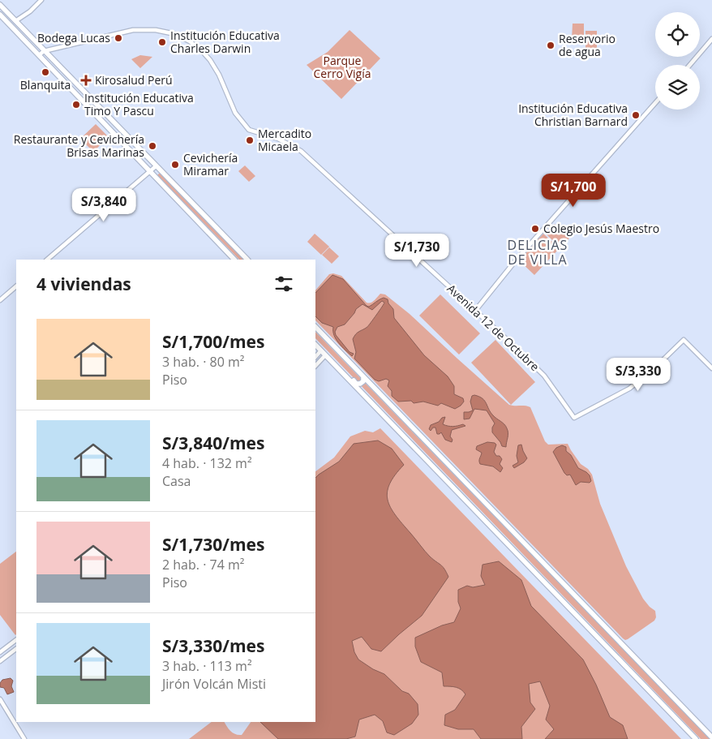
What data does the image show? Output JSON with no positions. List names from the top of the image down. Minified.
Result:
{"streets":{"street":["Avenida 12 de Octubre"]},"districts":["DELICIAS DE VILLA"],"parks":["Parque Cerro Vigía"],"places":{"other":["Bodega Lucas","Institución Educativa Charles Darwin","Reservorio de agua","Blanquita","Institución Educativa Timo Y Pascu","Institución Educativa Christian Barnard","Mercadito Micaela","Restaurante y Cevichería Brisas Marinas","Cevichería Miramar","Colegio Jesús Maestro"],"health":["Kirosalud Perú"]},"page":{"price":["S/1,700","S/3,840","S/1,730","S/3,330"],"heading":"4 viviendas","list":[{"name":"S/1,700/mes","note":"3 hab. · 80 m² · Piso"},{"name":"S/3,840/mes","note":"4 hab. · 132 m² · Casa"},{"name":"S/1,730/mes","note":"2 hab. · 74 m² · Piso"},{"name":"S/3,330/mes","note":"3 hab. · 113 m² · Jirón Volcán Misti"}]}}
